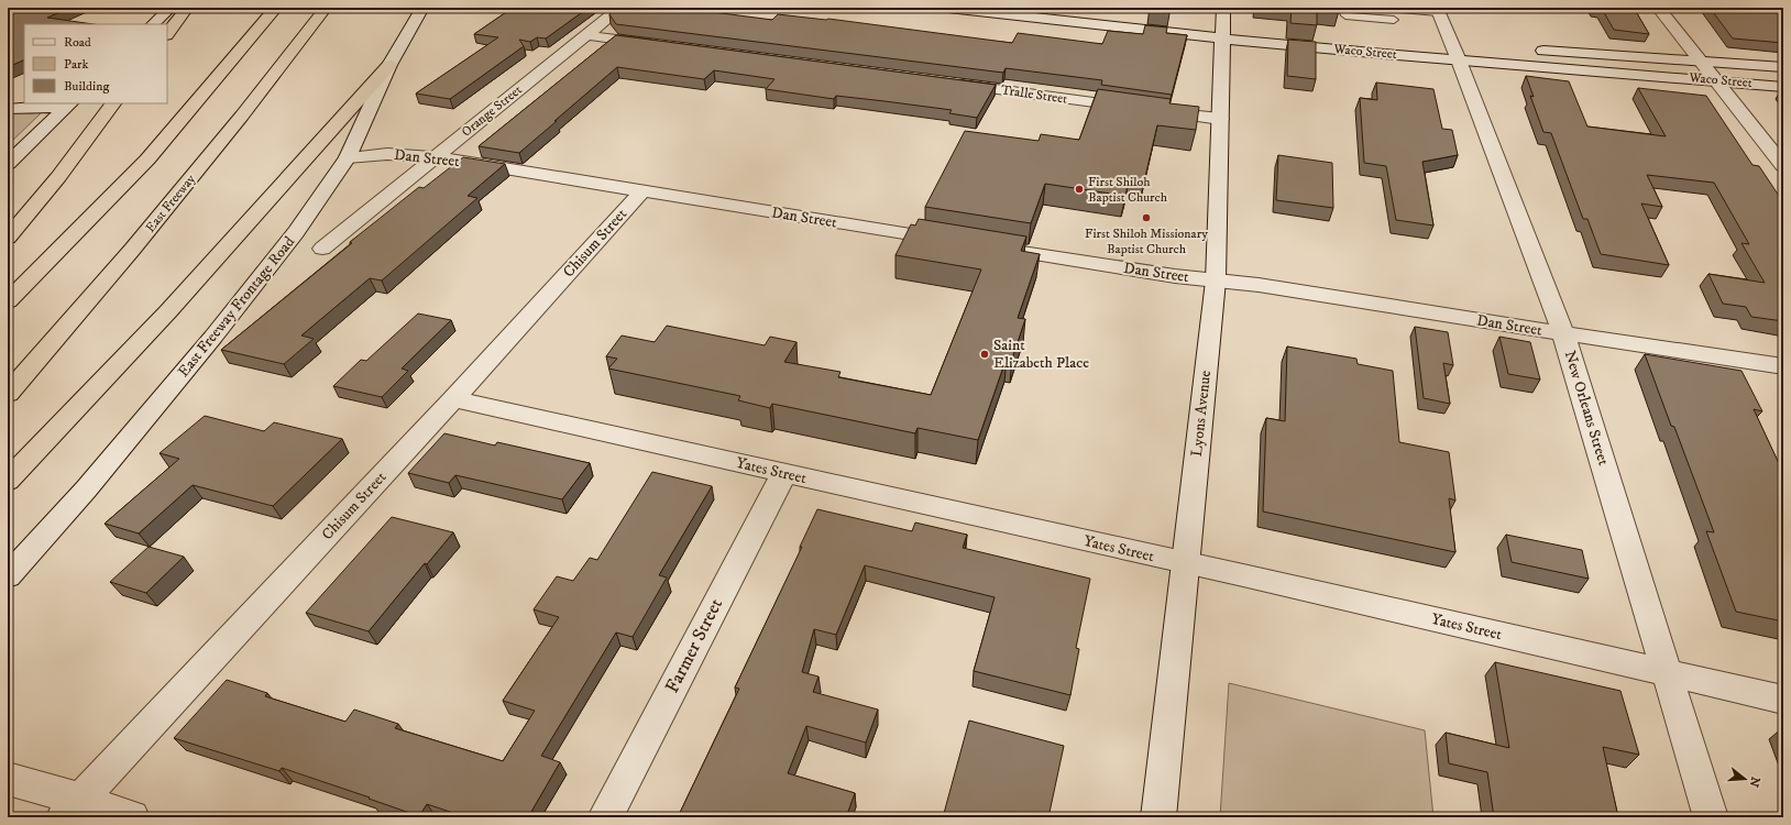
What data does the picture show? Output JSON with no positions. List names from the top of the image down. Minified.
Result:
{"streets":{"highway":["East Freeway"],"street":["Waco Street","Tralle Street","Orange Street","Dan Street","Chisum Street","East Freeway Frontage Road","New Orleans Street","Lyons Avenue","Yates Street","Farmer Street"]},"crossings":[["Waco Street","New Orleans Street"],["Waco Street","Lyons Avenue"],["Tralle Street","Lyons Avenue"],["Orange Street","Dan Street"],["Dan Street","Chisum Street"],["Dan Street","East Freeway Frontage Road"],["Dan Street","New Orleans Street"],["Dan Street","Lyons Avenue"],["Chisum Street","Yates Street"],["New Orleans Street","Yates Street"],["Lyons Avenue","Yates Street"],["Yates Street","Farmer Street"]],"places":["First Shiloh Baptist Church","First Shiloh Missionary Baptist Church","Saint Elizabeth Place"],"legend":["Road","Park","Building"],"north":"right"}
